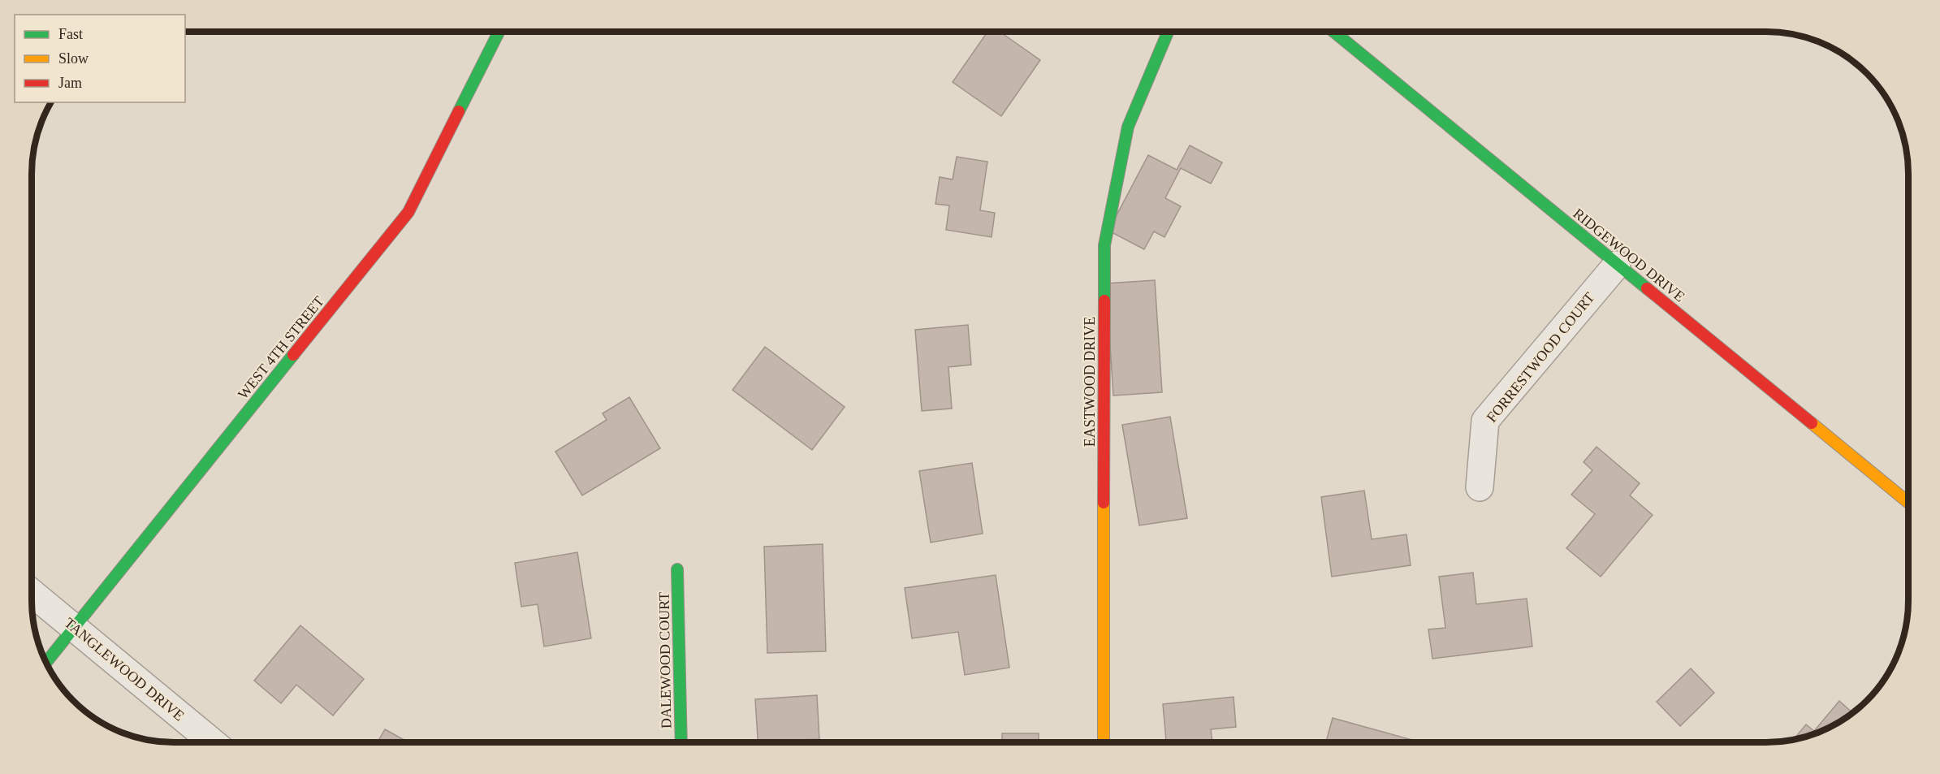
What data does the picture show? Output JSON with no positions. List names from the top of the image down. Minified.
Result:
{"streets":{"street":["RIDGEWOOD DRIVE","WEST 4TH STREET","FORRESTWOOD COURT","EASTWOOD DRIVE","DALEWOOD COURT","TANGLEWOOD DRIVE"]},"crossings":[["RIDGEWOOD DRIVE","FORRESTWOOD COURT"],["WEST 4TH STREET","TANGLEWOOD DRIVE"]],"legend":["Fast","Slow","Jam"]}
